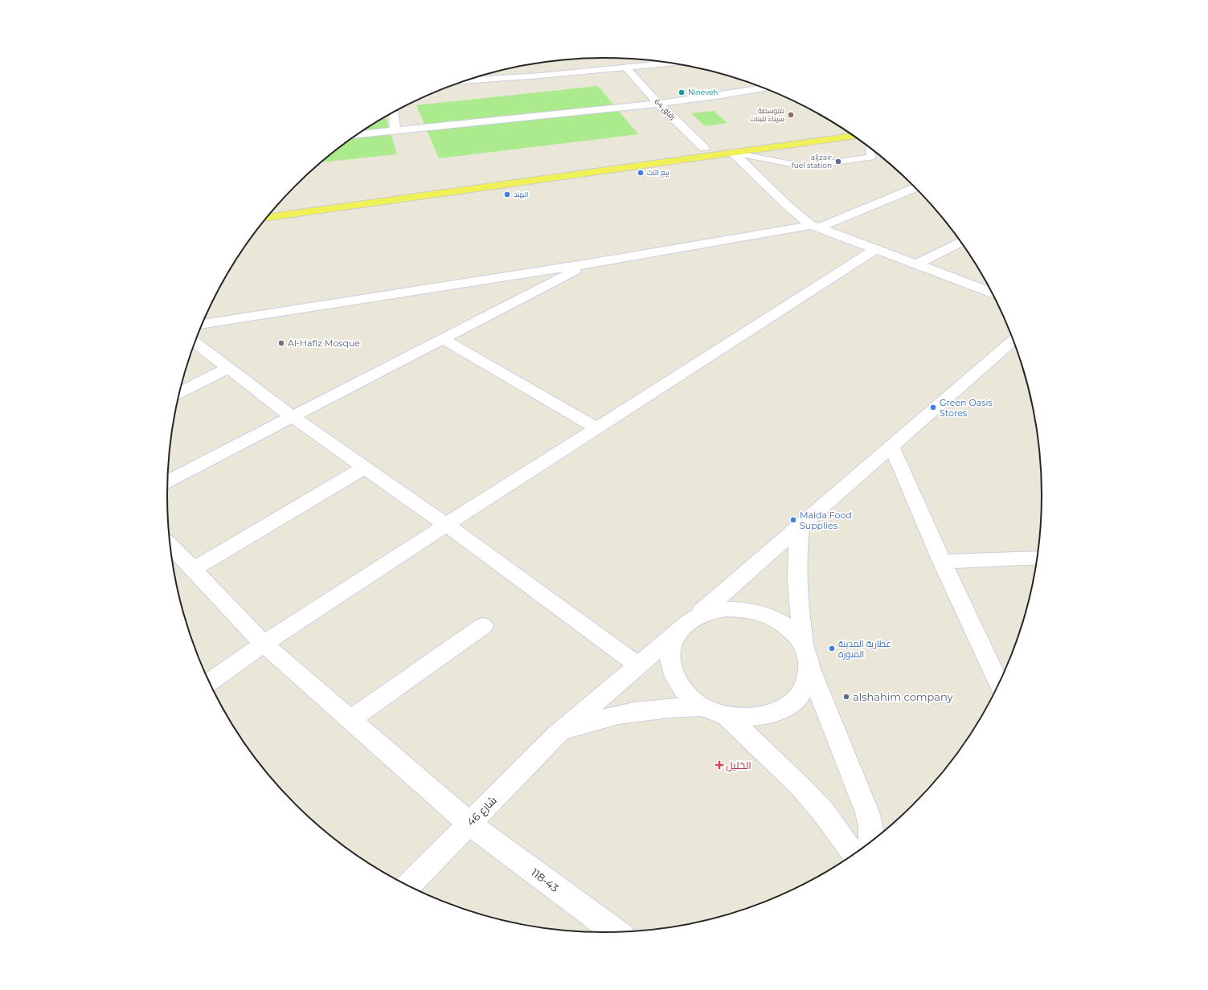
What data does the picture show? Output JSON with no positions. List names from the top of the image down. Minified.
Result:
{"streets":{"street":["زقاق 64","شارع 46","118-43"]},"crossings":[["شارع 46","118-43"]],"places":{"other":["Nineveh","متوسطة سيناء للبنات","aljzair fuel station","بيع اثاث","الهند","Al-Hafiz Mosque","Green Oasis Stores","Maida Food Supplies","عطارية المدينة المنورة","alshahim company"],"health":["الخليل"]}}
